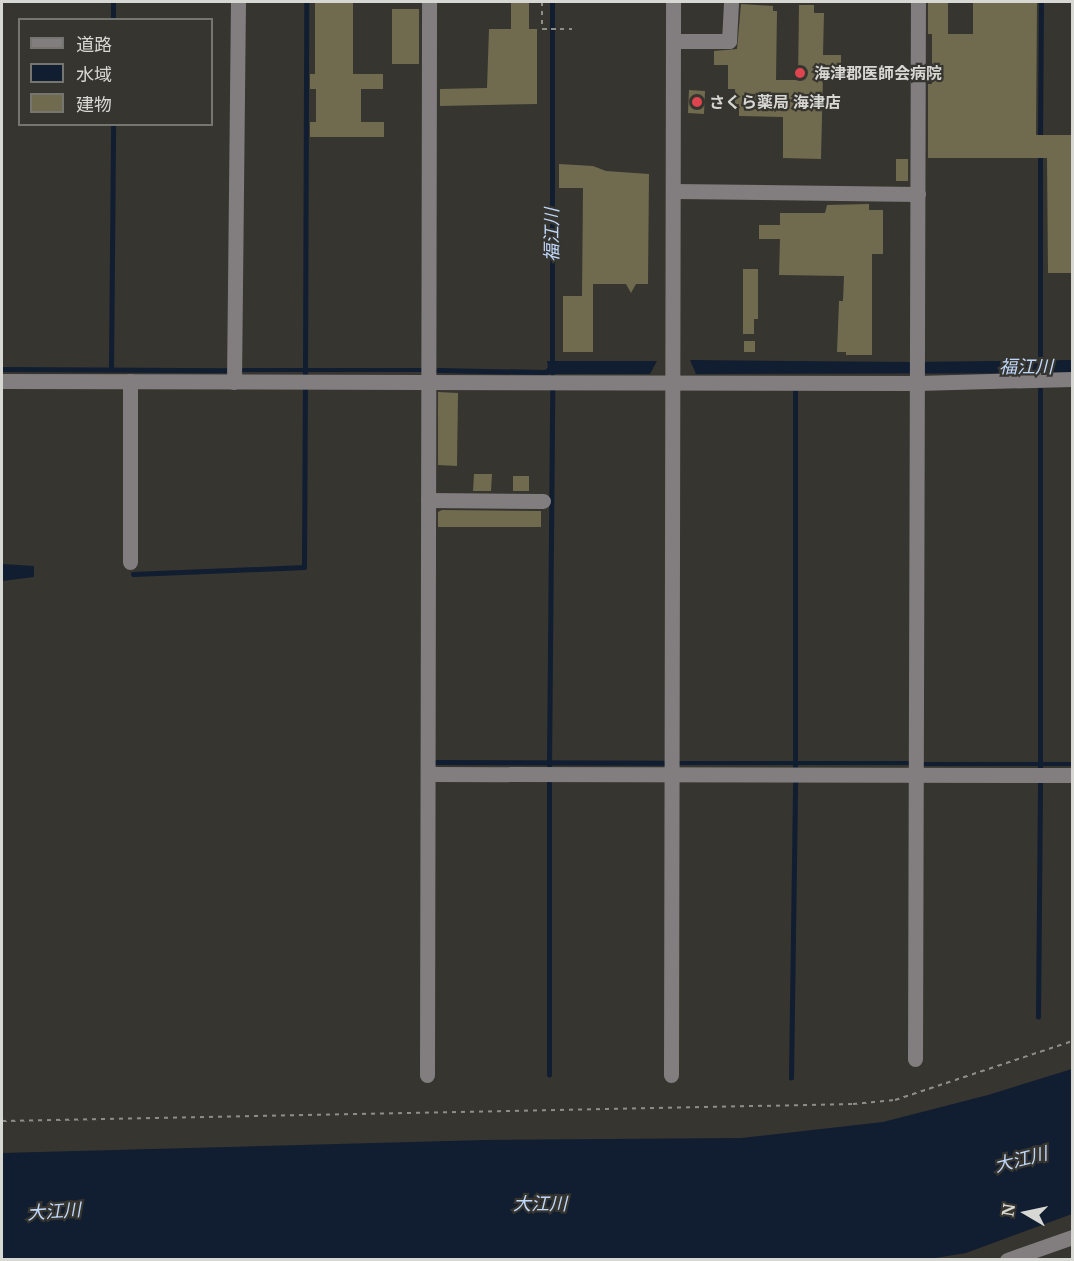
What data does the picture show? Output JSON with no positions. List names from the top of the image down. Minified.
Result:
{"water":["福江川","大江川"],"places":["海津郡医師会病院","さくら薬局 海津店"],"legend":["道路","水域","建物"],"north":"left"}
